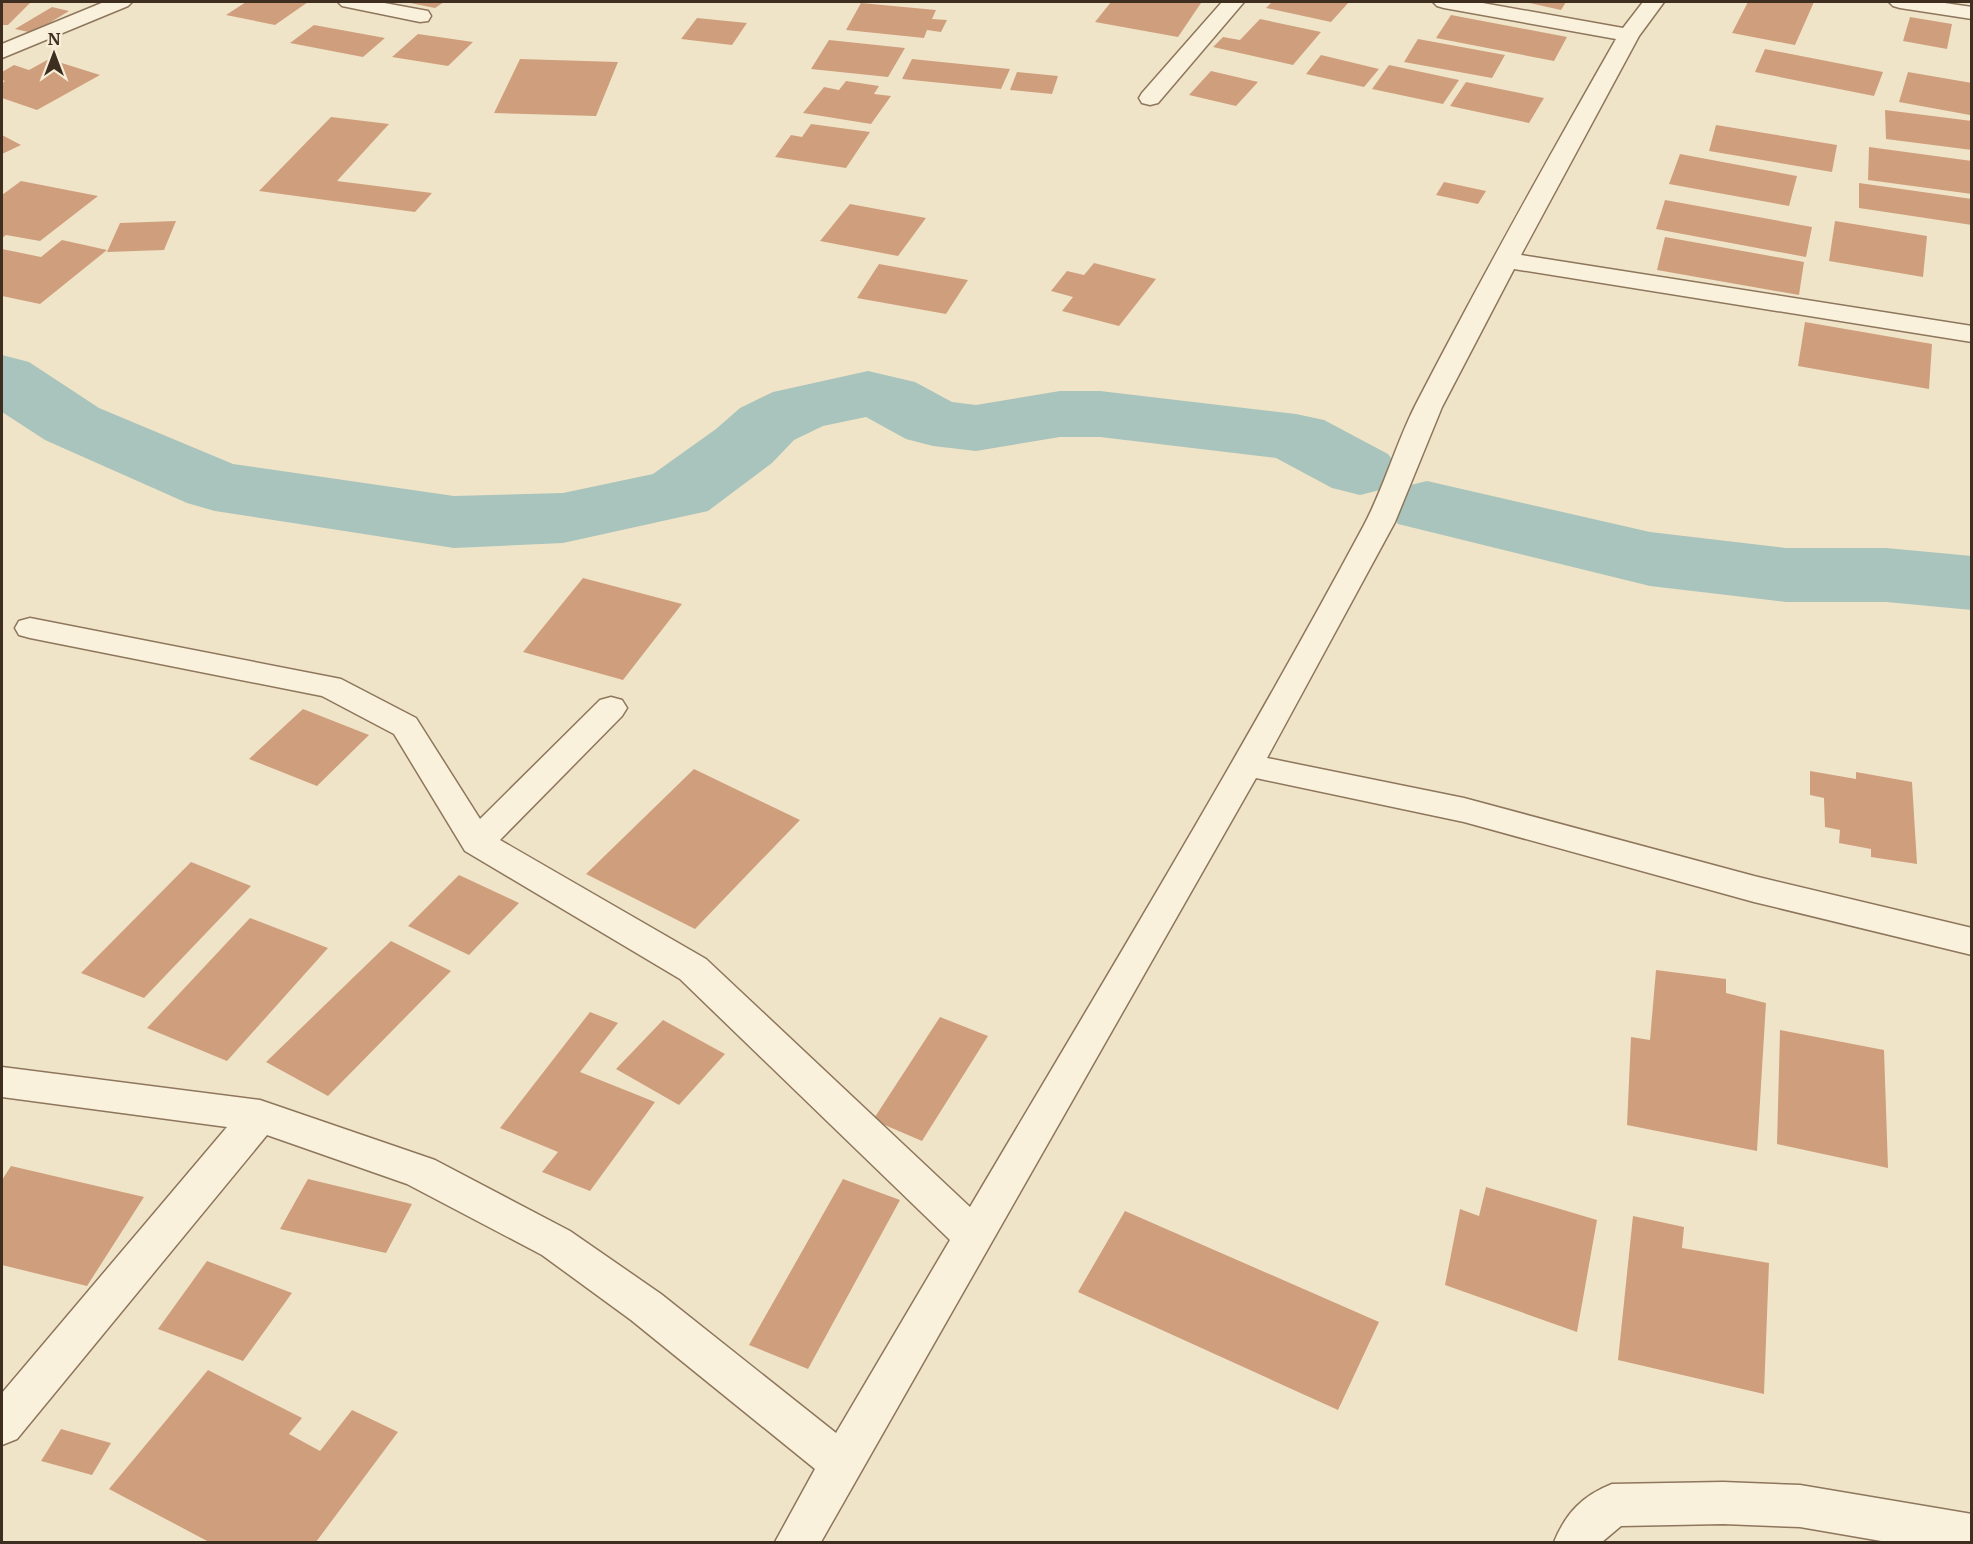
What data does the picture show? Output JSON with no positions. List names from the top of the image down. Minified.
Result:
{"north":"top"}
